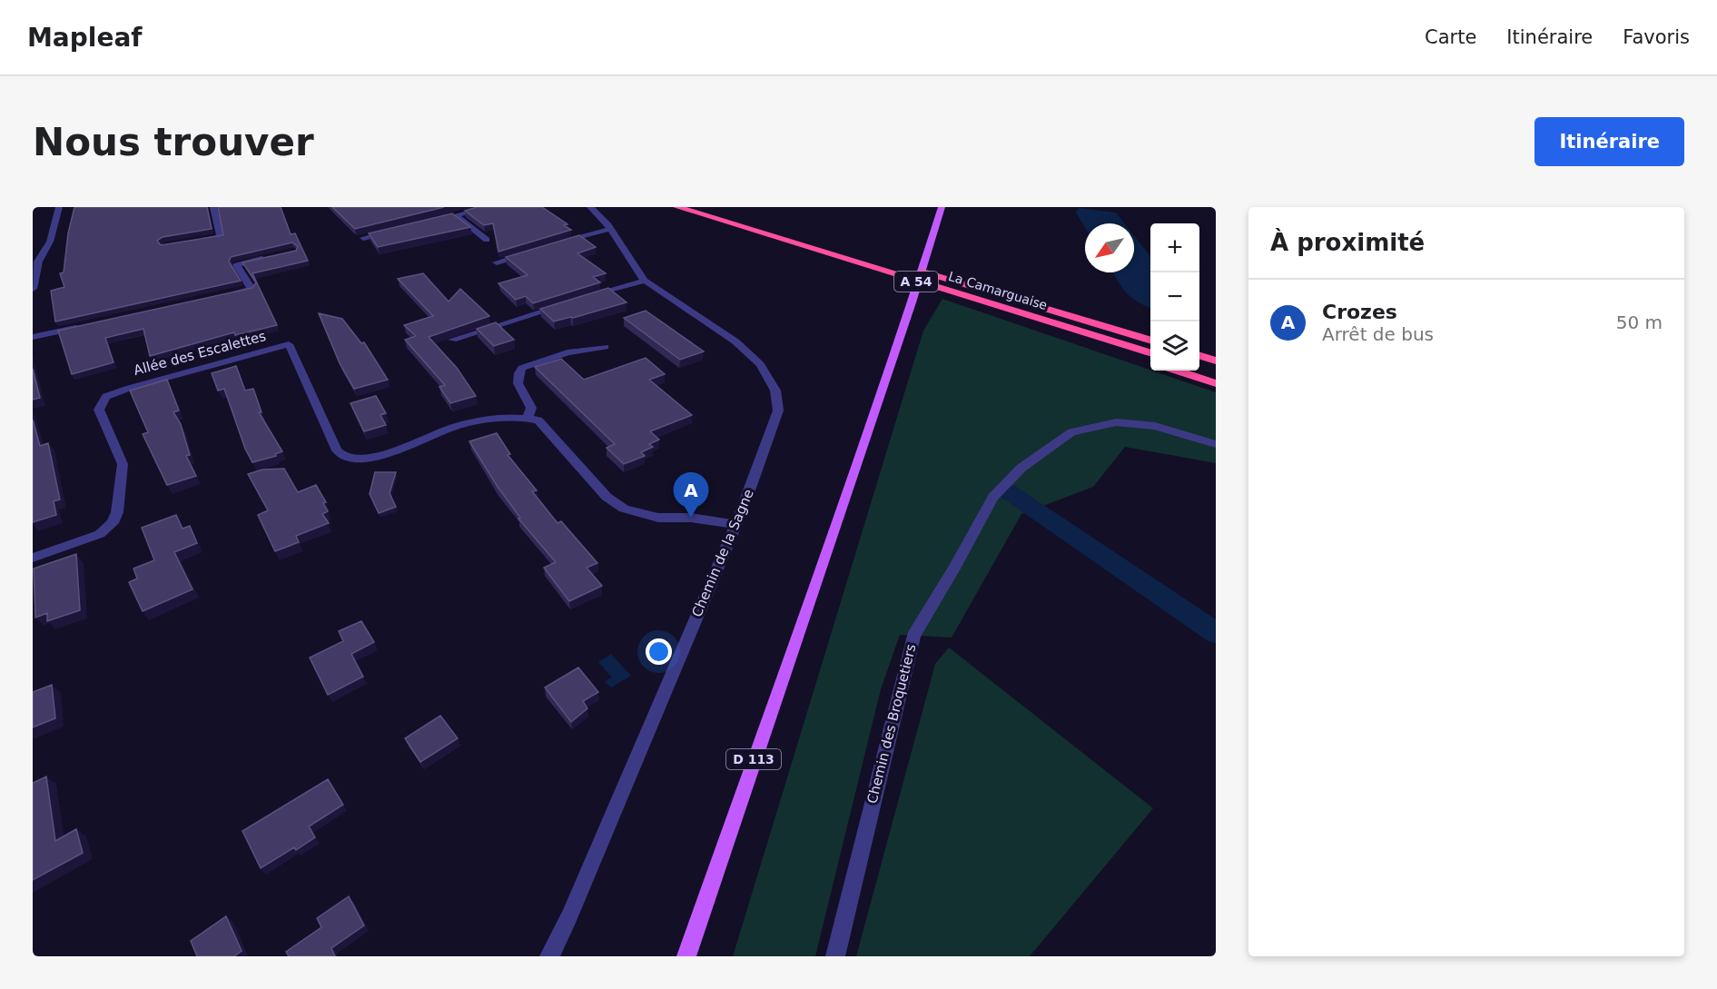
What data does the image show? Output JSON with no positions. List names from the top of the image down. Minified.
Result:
{"streets":{"highway":["A 54","La Camarguaise"],"main road":["D 113"],"street":["Allée des Escalettes","Chemin de la Sagne","Chemin des Broquetiers"]},"north":"bottom left","page":{"header":"Mapleaf","nav":["Carte","Itinéraire","Favoris"],"buttons":"Itinéraire","title":"Nous trouver","heading":"À proximité","map_buttons":["+","−"],"list":[{"mark":"A","name":"Crozes","note":"Arrêt de bus","value":"50 m"}],"pins":"A"}}
